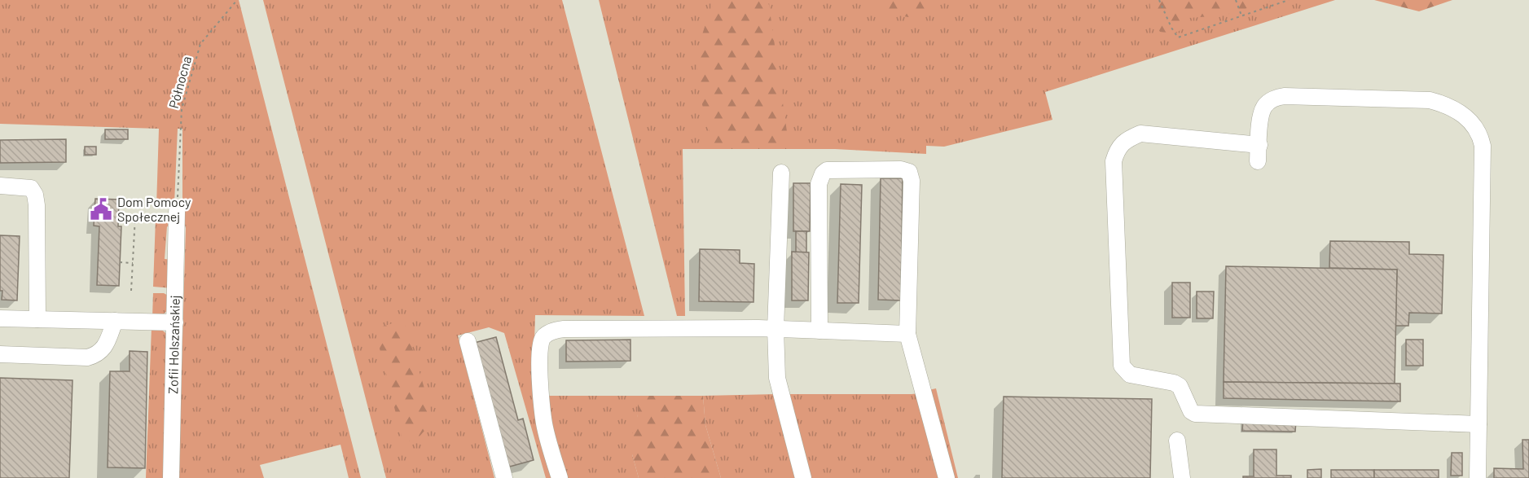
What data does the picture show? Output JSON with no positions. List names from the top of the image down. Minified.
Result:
{"streets":{"street":["Zofii Holszańskiej"],"path":["Północna"]},"crossings":[["Północna","Zofii Holszańskiej"]],"places":{"public building":["Dom Pomocy Społecznej"]}}
